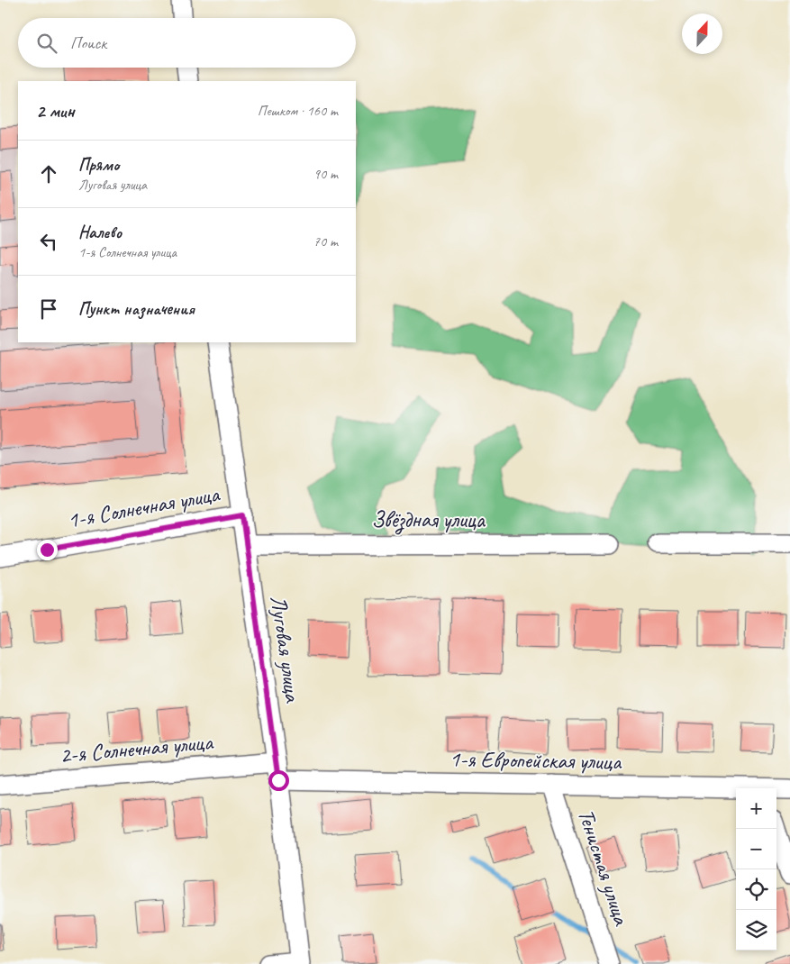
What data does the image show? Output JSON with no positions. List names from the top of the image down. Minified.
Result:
{"streets":{"street":["1-я Солнечная улица","Звёздная улица","Луговая улица","2-я Солнечная улица","1-я Европейская улица","Тенистая улица"]},"crossings":[["1-я Солнечная улица","Луговая улица"],["Звёздная улица","Луговая улица"],["Луговая улица","2-я Солнечная улица"],["Луговая улица","1-я Европейская улица"],["2-я Солнечная улица","1-я Европейская улица"],["1-я Европейская улица","Тенистая улица"]],"north":"top","page":{"search":"Поиск","heading":["2 мин","Пешком · 160 m"],"list":[["Прямо","Луговая улица","90 m"],["Налево","1-я Солнечная улица","70 m"],"Пункт назначения"],"map_buttons":["+","−"]}}
